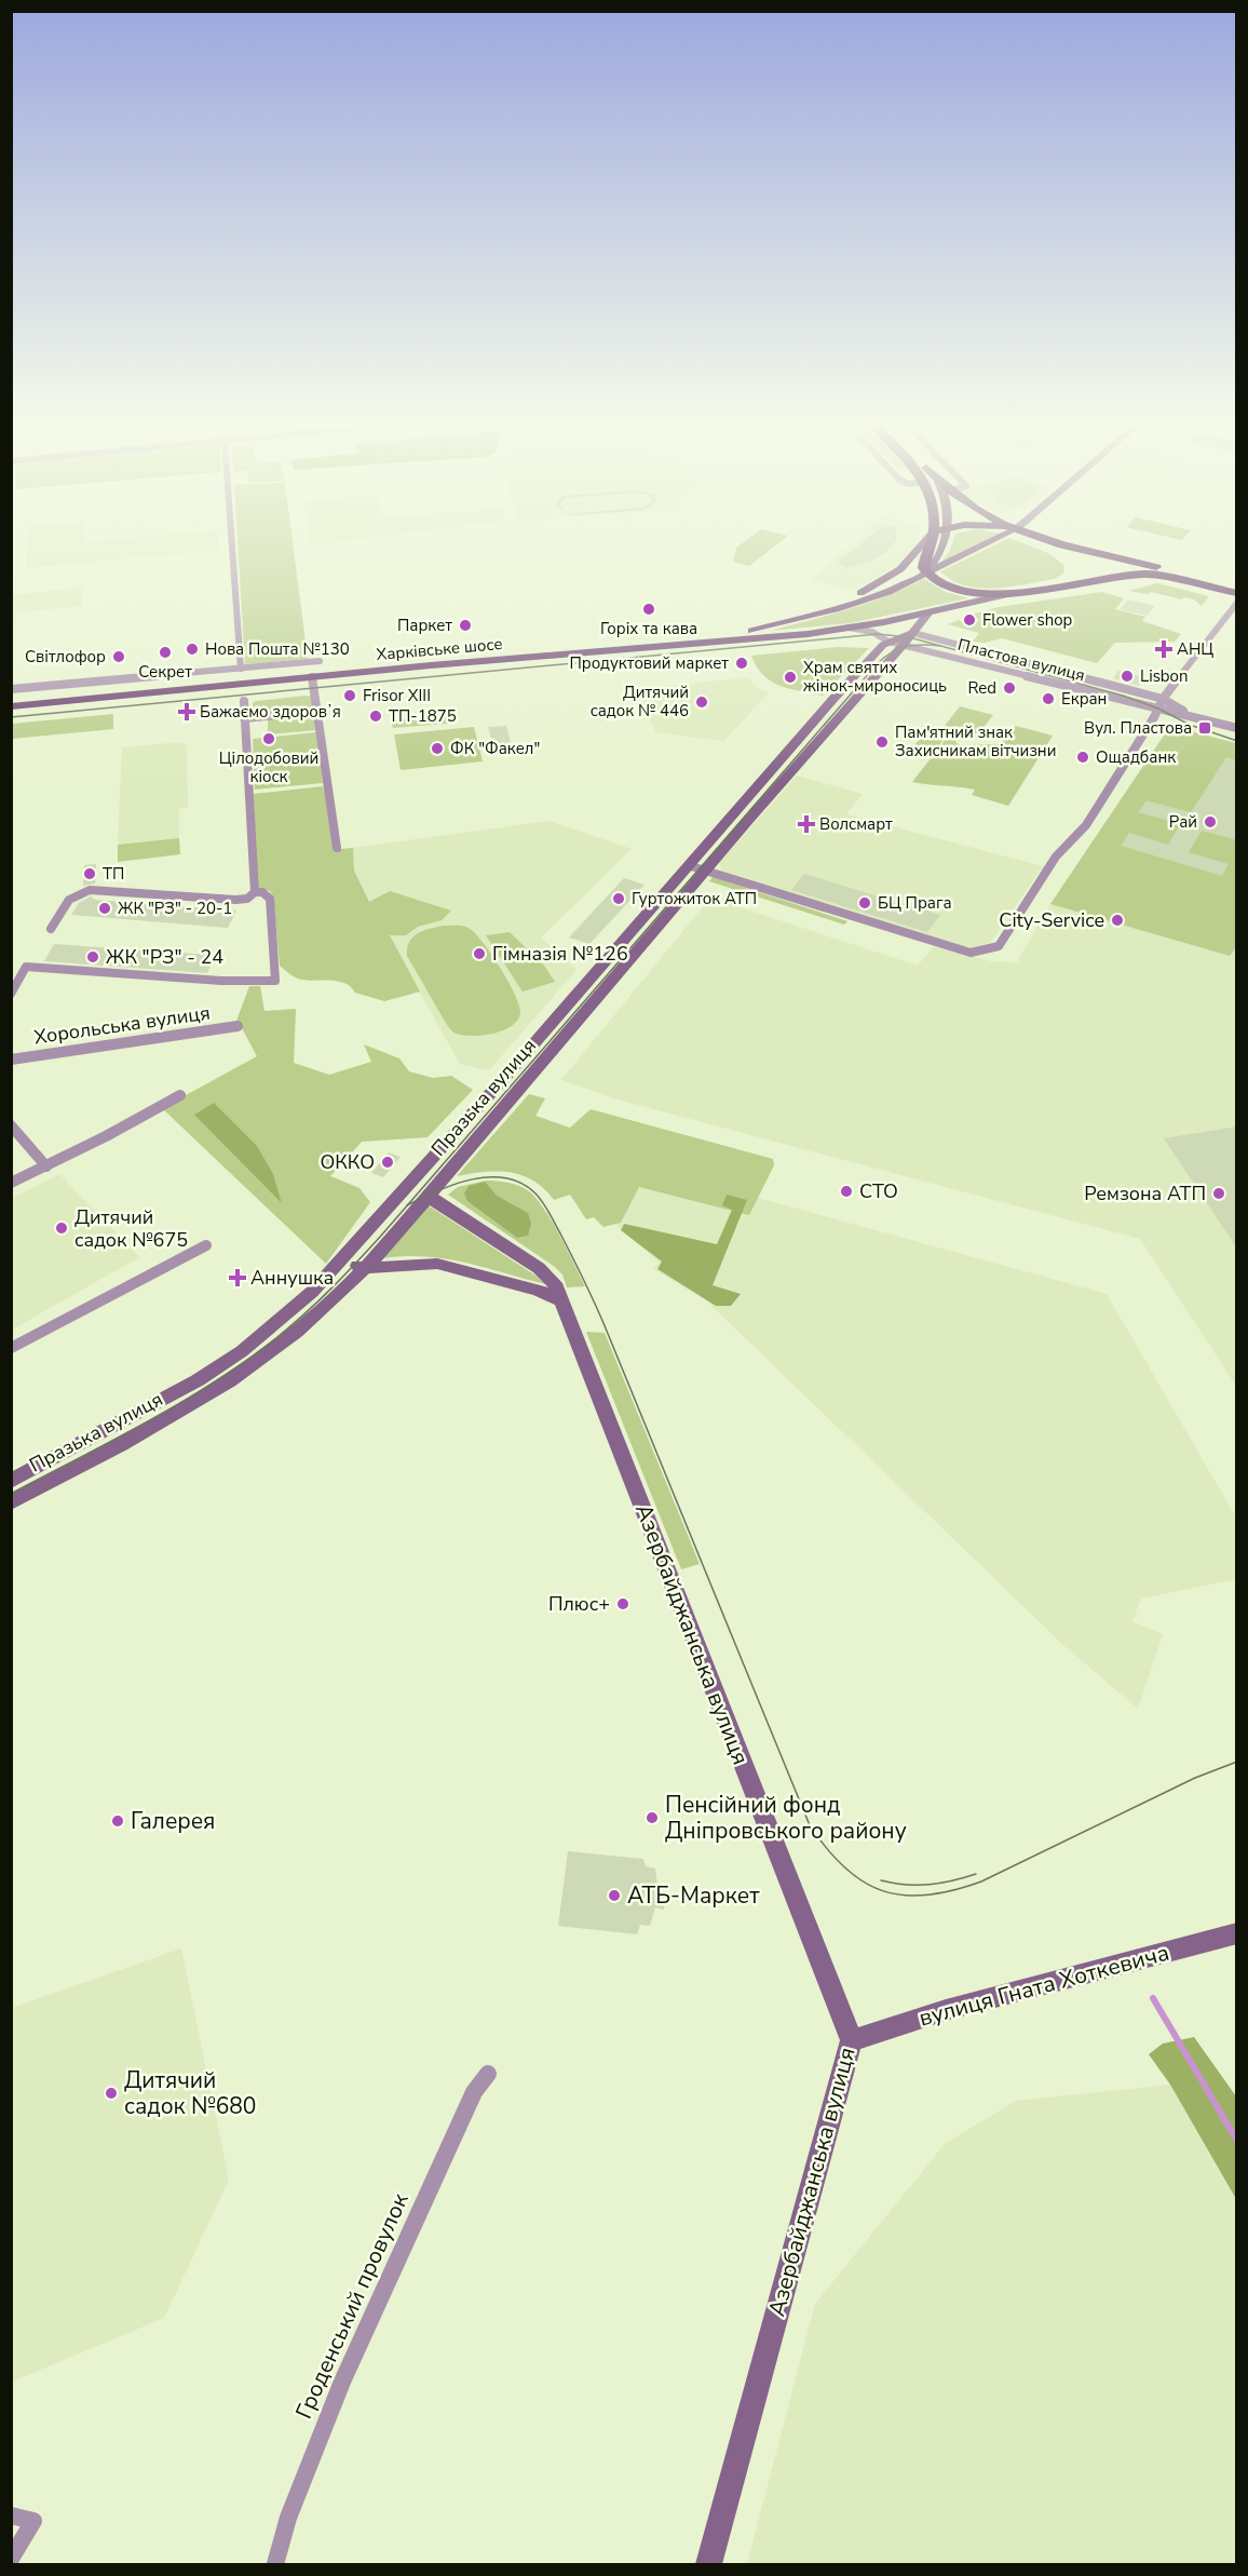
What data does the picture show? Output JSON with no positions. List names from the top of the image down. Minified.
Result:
{"streets":{"main road":["Харківське шосе"],"street":["Пластова вулиця","Хорольська вулиця","Празька вулиця","Азербайджанська вулиця","вулиця Гната Хоткевича","Гроденський провулок"]},"crossings":[["Харківське шосе","Пластова вулиця"],["Харківське шосе","Празька вулиця"],["Пластова вулиця","Празька вулиця"],["Празька вулиця","Азербайджанська вулиця"],["Азербайджанська вулиця","вулиця Гната Хоткевича"]],"places":{"other":["Горіх та кава","Flower shop","Паркет","Нова Пошта №130","Секрет","Світлофор","Продуктовий маркет","Lisbon","Храм святих жінок-мироносиць","Red","Frisor XIII","Екран","Дитячий садок № 446","ТП-1875","Цілодобовий кіоск","Пам'ятний знак Захисникам вітчизни","ФК \"Факел\"","Ощадбанк","Рай","ТП","Гуртожиток АТП","БЦ Прага","ЖК \"РЗ\" - 20-1","City-Service","Гімназія №126","ЖК \"РЗ\" - 24","ОККО","СТО","Ремзона АТП","Дитячий садок №675","Плюс+","Пенсійний фонд Дніпровського району","Галерея","АТБ-Маркет","Дитячий садок №680"],"health":["АНЦ","Бажаємо здоровʼя","Волсмарт","Аннушка"],"transit":["Вул. Пластова"]}}
